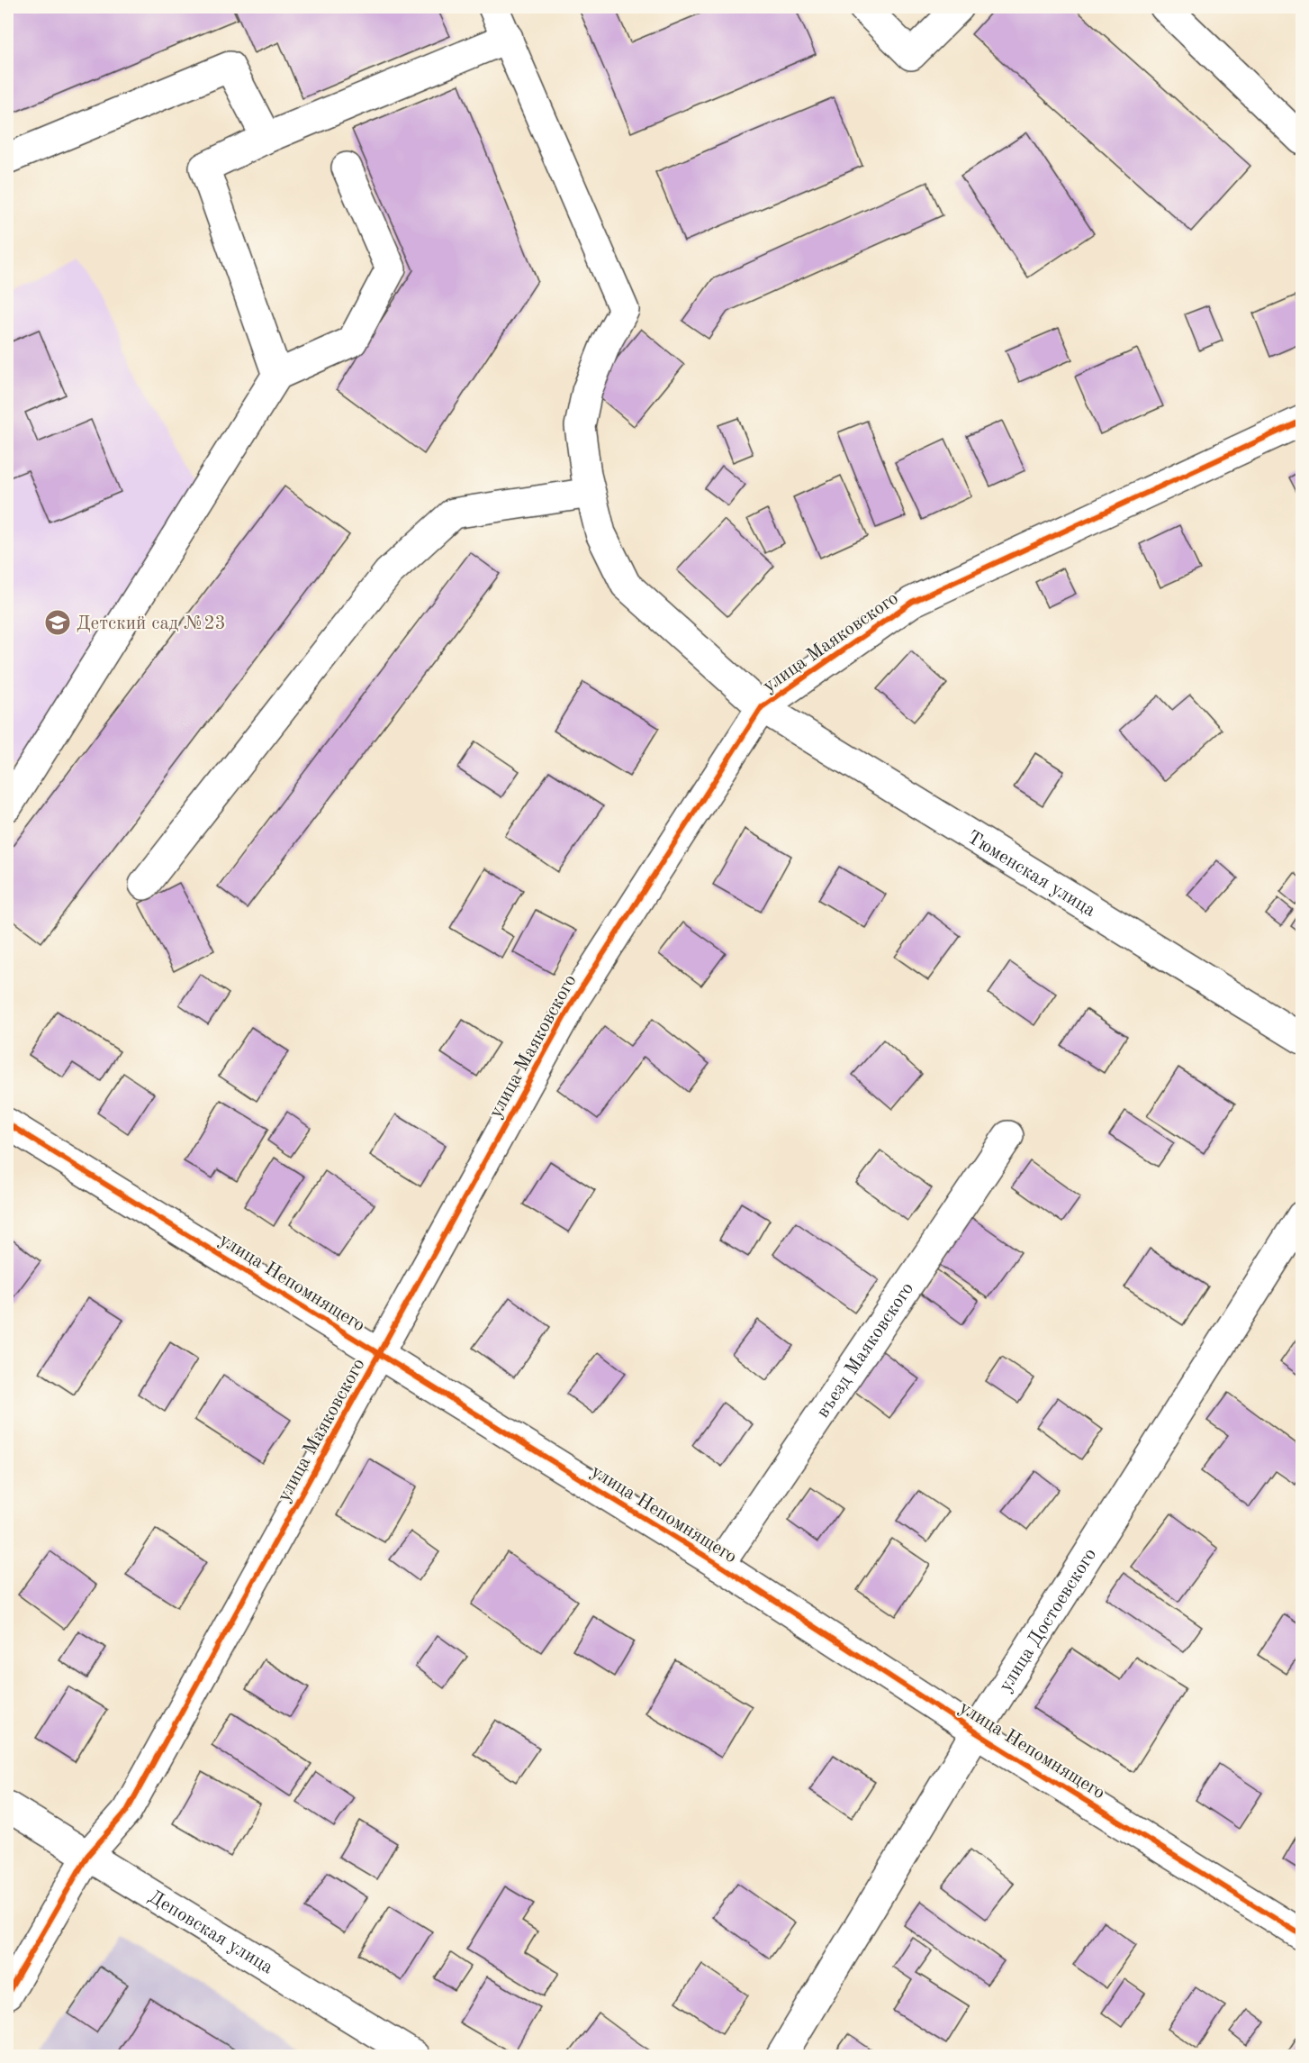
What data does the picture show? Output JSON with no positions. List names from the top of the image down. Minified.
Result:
{"streets":{"street":["улица Маяковского","Тюменская улица","улица Непомнящего","въезд Маяковского","улица Достоевского","Деповская улица"]},"crossings":[["улица Маяковского","Тюменская улица"],["улица Маяковского","улица Непомнящего"],["улица Маяковского","Деповская улица"],["улица Непомнящего","въезд Маяковского"],["улица Непомнящего","улица Достоевского"]],"places":{"school or university":["Детский сад №23"]}}
